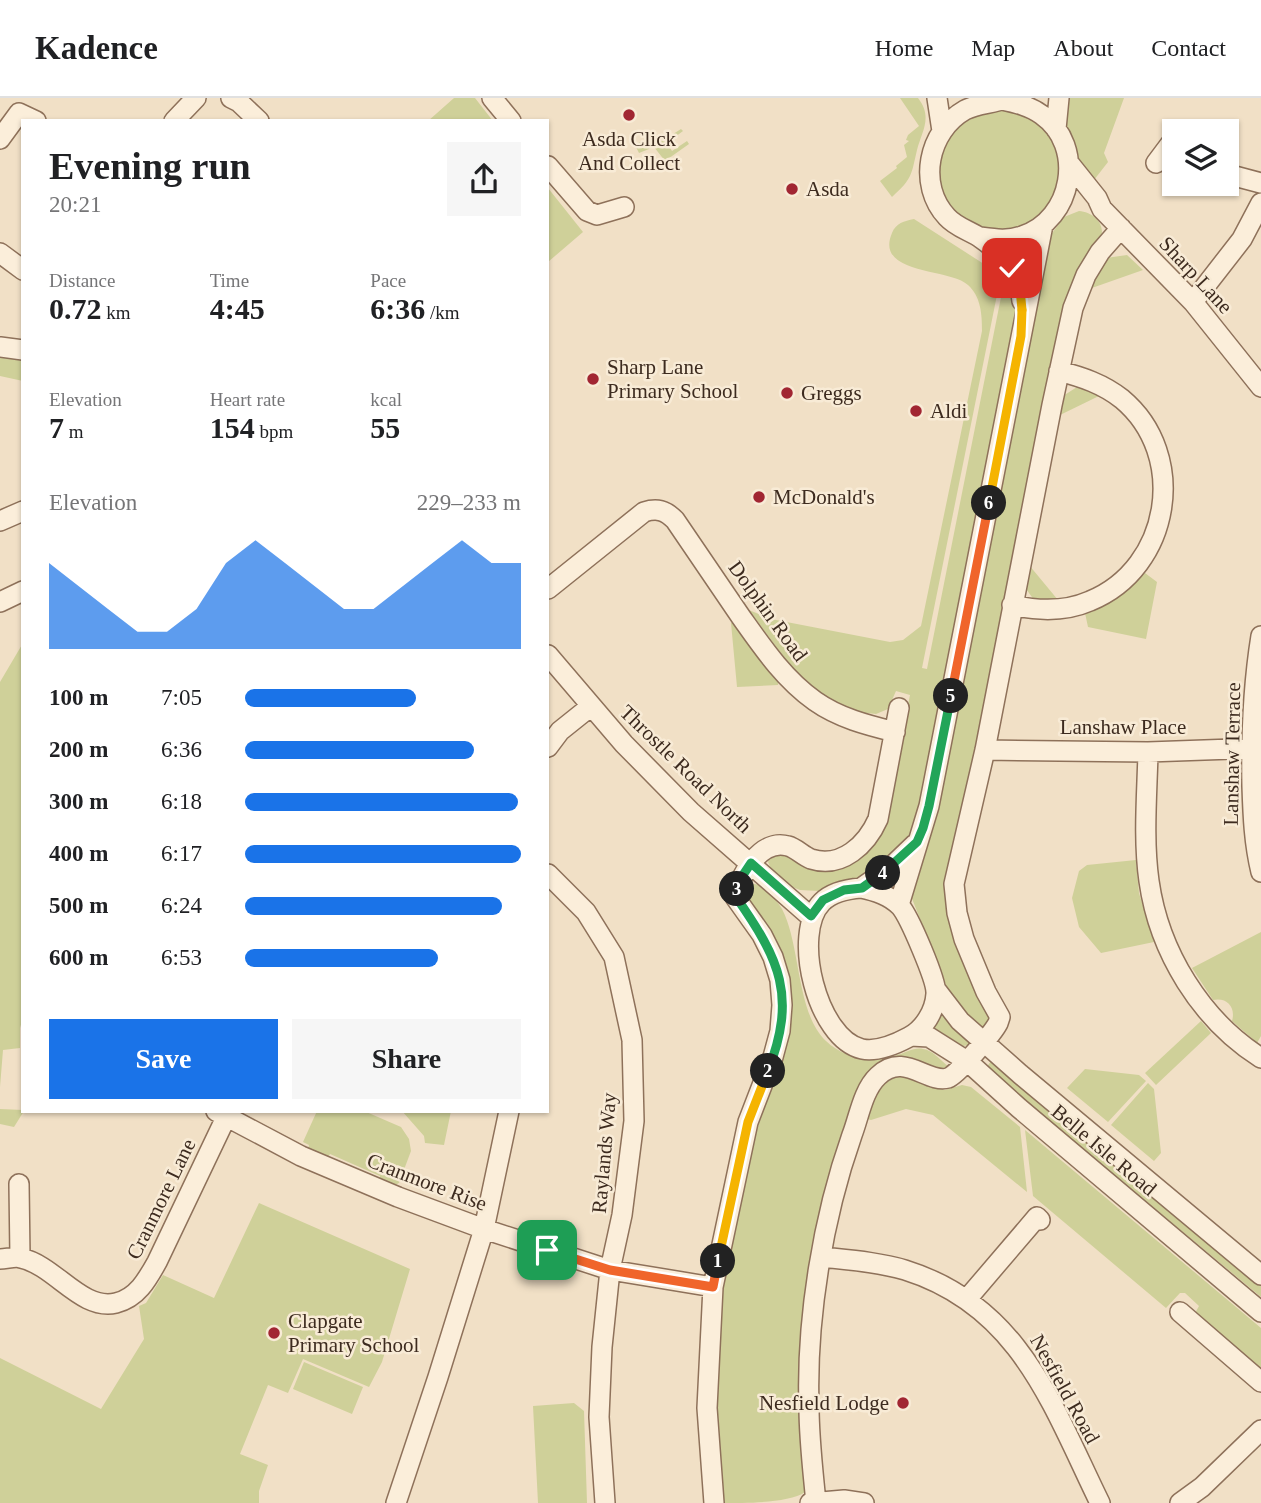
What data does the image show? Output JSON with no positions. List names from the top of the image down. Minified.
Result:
{"streets":{"street":["Sharp Lane","Dolphin Road","Lanshaw Place","Lanshaw Terrace","Throstle Road North","Belle Isle Road","Raylands Way","Cranmore Rise","Cranmore Lane","Nesfield Road"]},"crossings":[["Dolphin Road","Throstle Road North"],["Lanshaw Place","Lanshaw Terrace"],["Throstle Road North","Belle Isle Road"],["Throstle Road North","Cranmore Rise"],["Raylands Way","Cranmore Rise"],["Cranmore Rise","Cranmore Lane"]],"places":["Asda Click And Collect","Asda","Sharp Lane Primary School","Greggs","Aldi","McDonald's","Clapgate Primary School","Nesfield Lodge"],"page":{"header":"Kadence","nav":["Home","Map","About","Contact"],"heading":["Evening run","20:21"],"stats":[["Distance","0.72 km"],["Time","4:45"],["Pace","6:36 /km"],["Elevation","7 m"],["Heart rate","154 bpm"],["kcal","55"]],"chart":["Elevation","229–233 m"],"pins":["6","5","4","3","2","1"],"list":[{"name":"100 m","note":"7:05"},{"name":"200 m","note":"6:36"},{"name":"300 m","note":"6:18"},{"name":"400 m","note":"6:17"},{"name":"500 m","note":"6:24"},{"name":"600 m","note":"6:53"}],"buttons":["Save","Share"]}}
